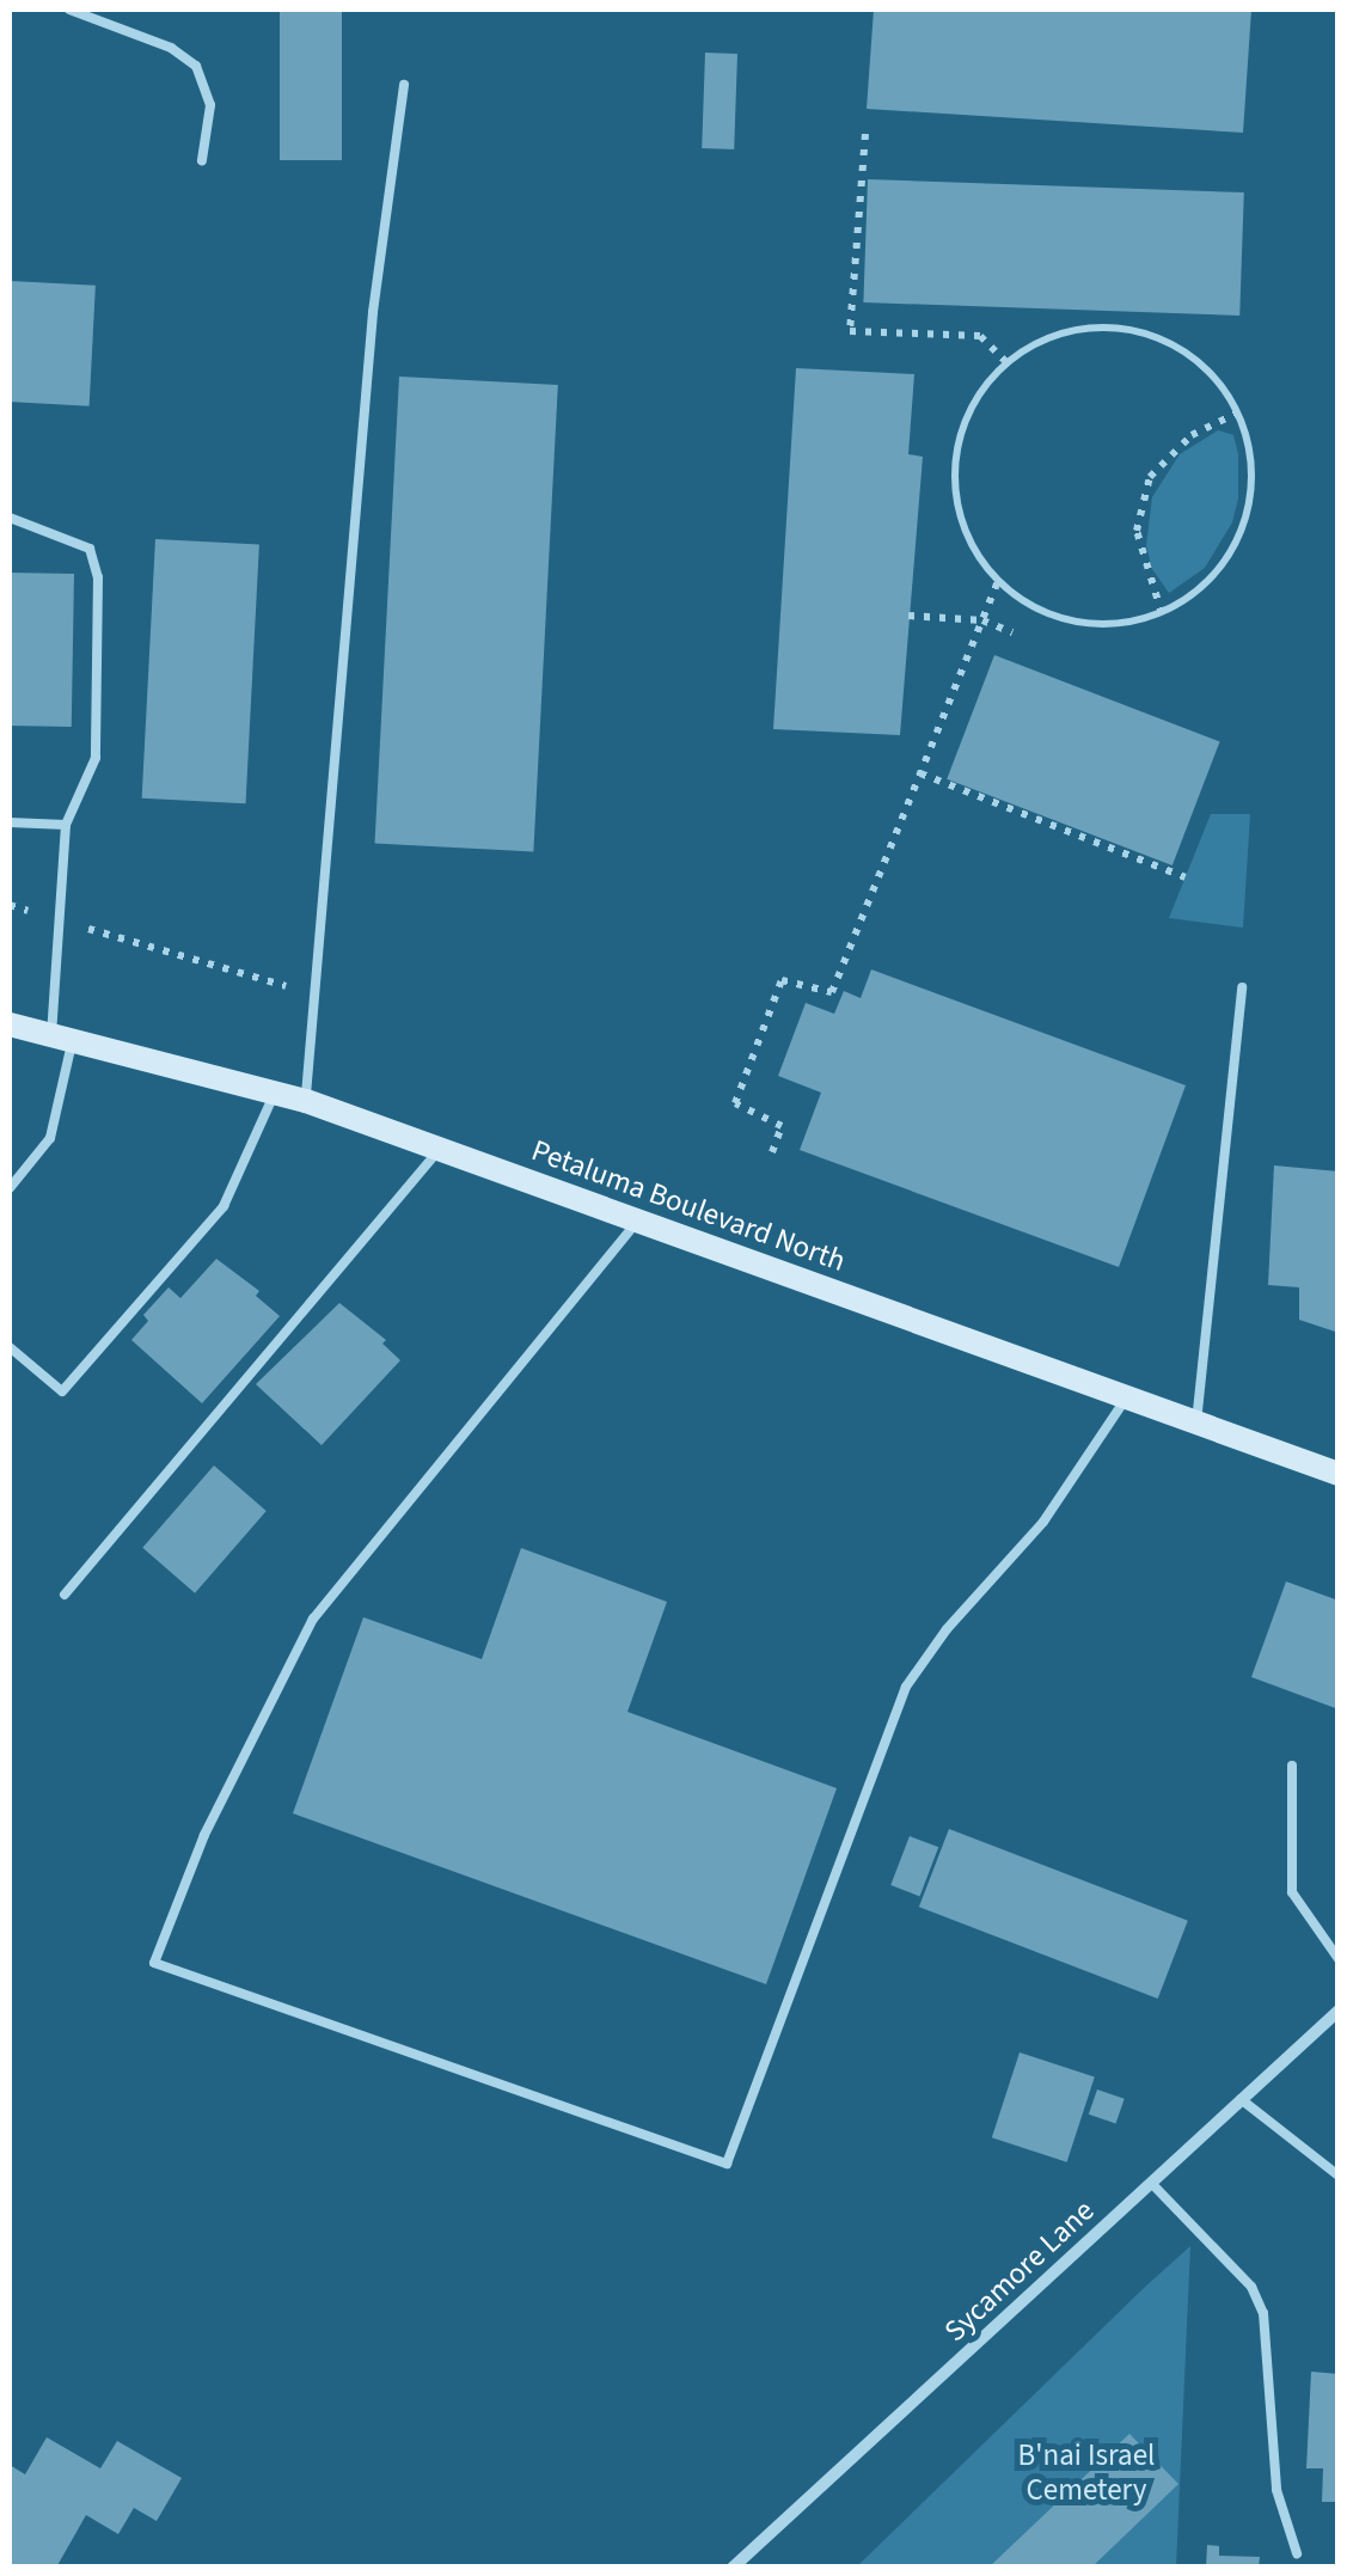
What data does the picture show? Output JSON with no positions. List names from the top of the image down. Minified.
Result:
{"streets":{"main road":["Petaluma Boulevard North"],"street":["Sycamore Lane"]},"parks":["B'nai Israel Cemetery"]}
